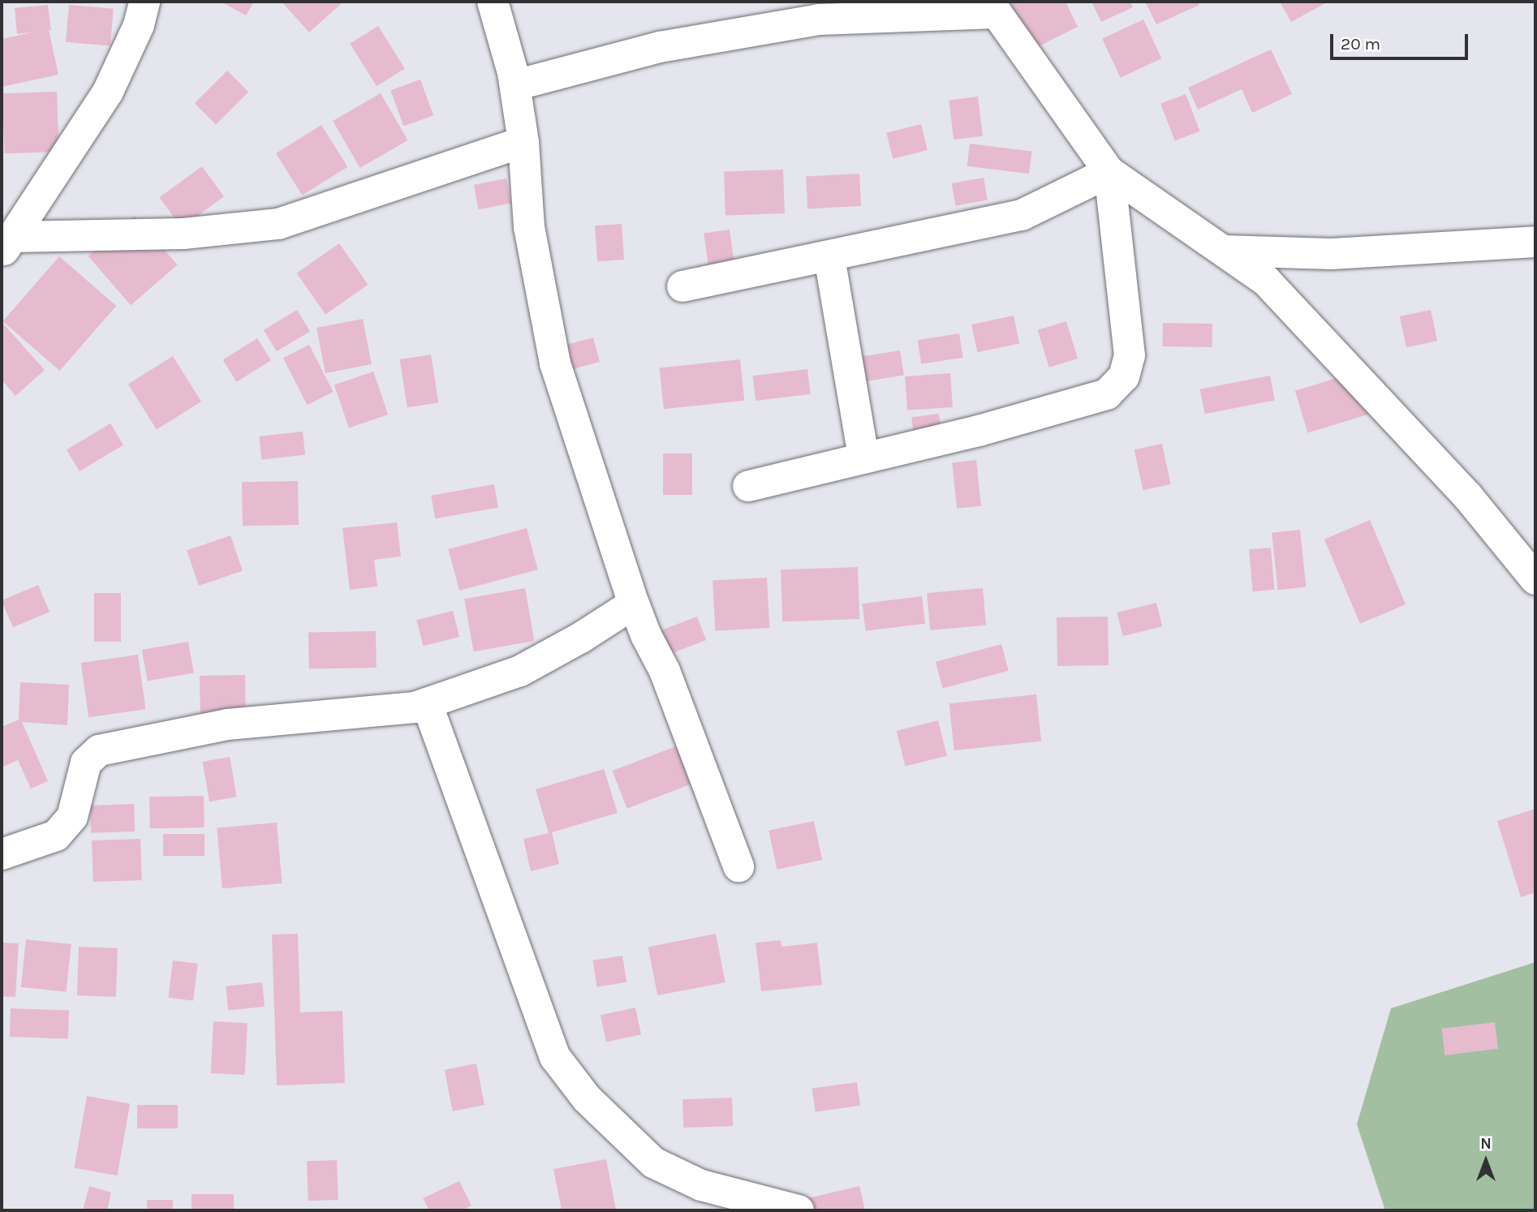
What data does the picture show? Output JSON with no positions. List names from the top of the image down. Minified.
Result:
{"scale_bar":"20 m","north":"top"}
